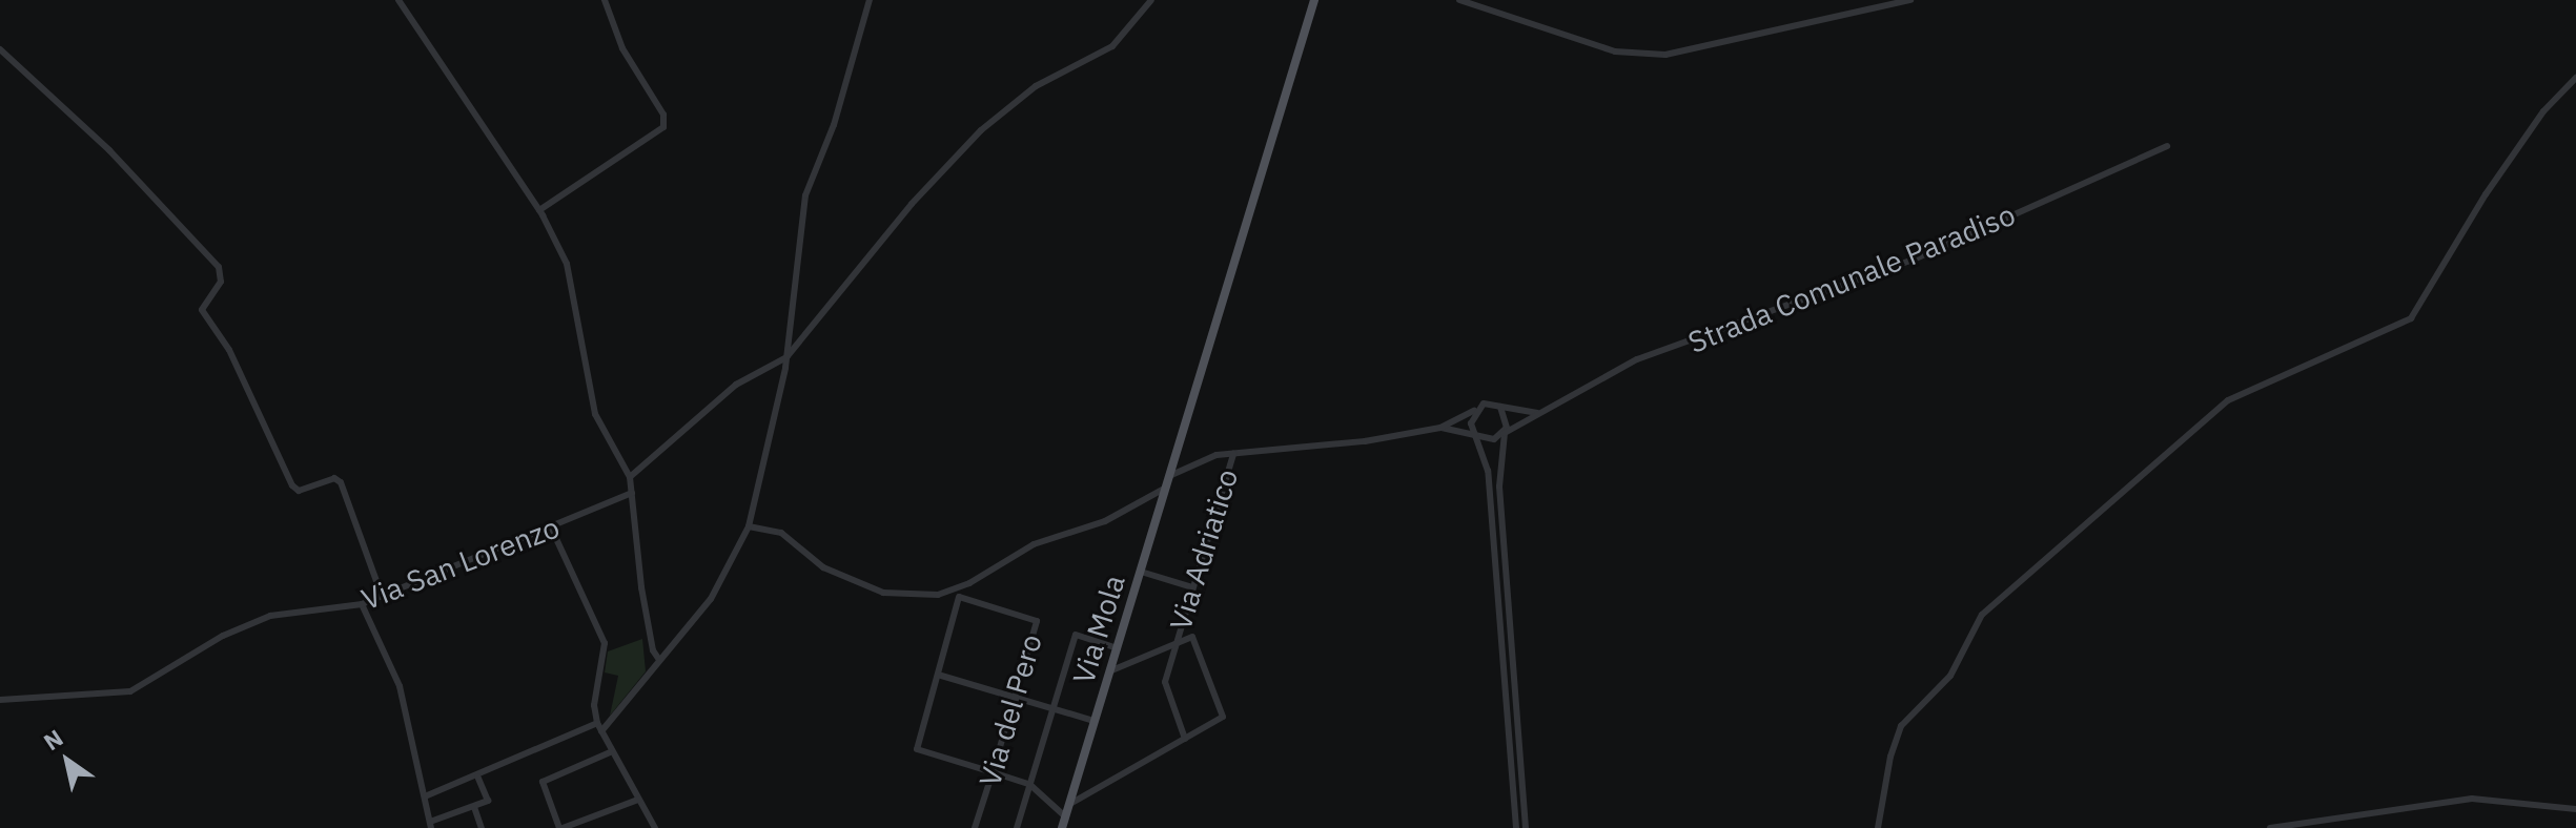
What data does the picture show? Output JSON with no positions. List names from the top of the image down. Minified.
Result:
{"streets":{"main road":["Via Mola"],"street":["Strada Comunale Paradiso","Via Adriatico","Via San Lorenzo","Via del Pero"]},"north":"top left"}
